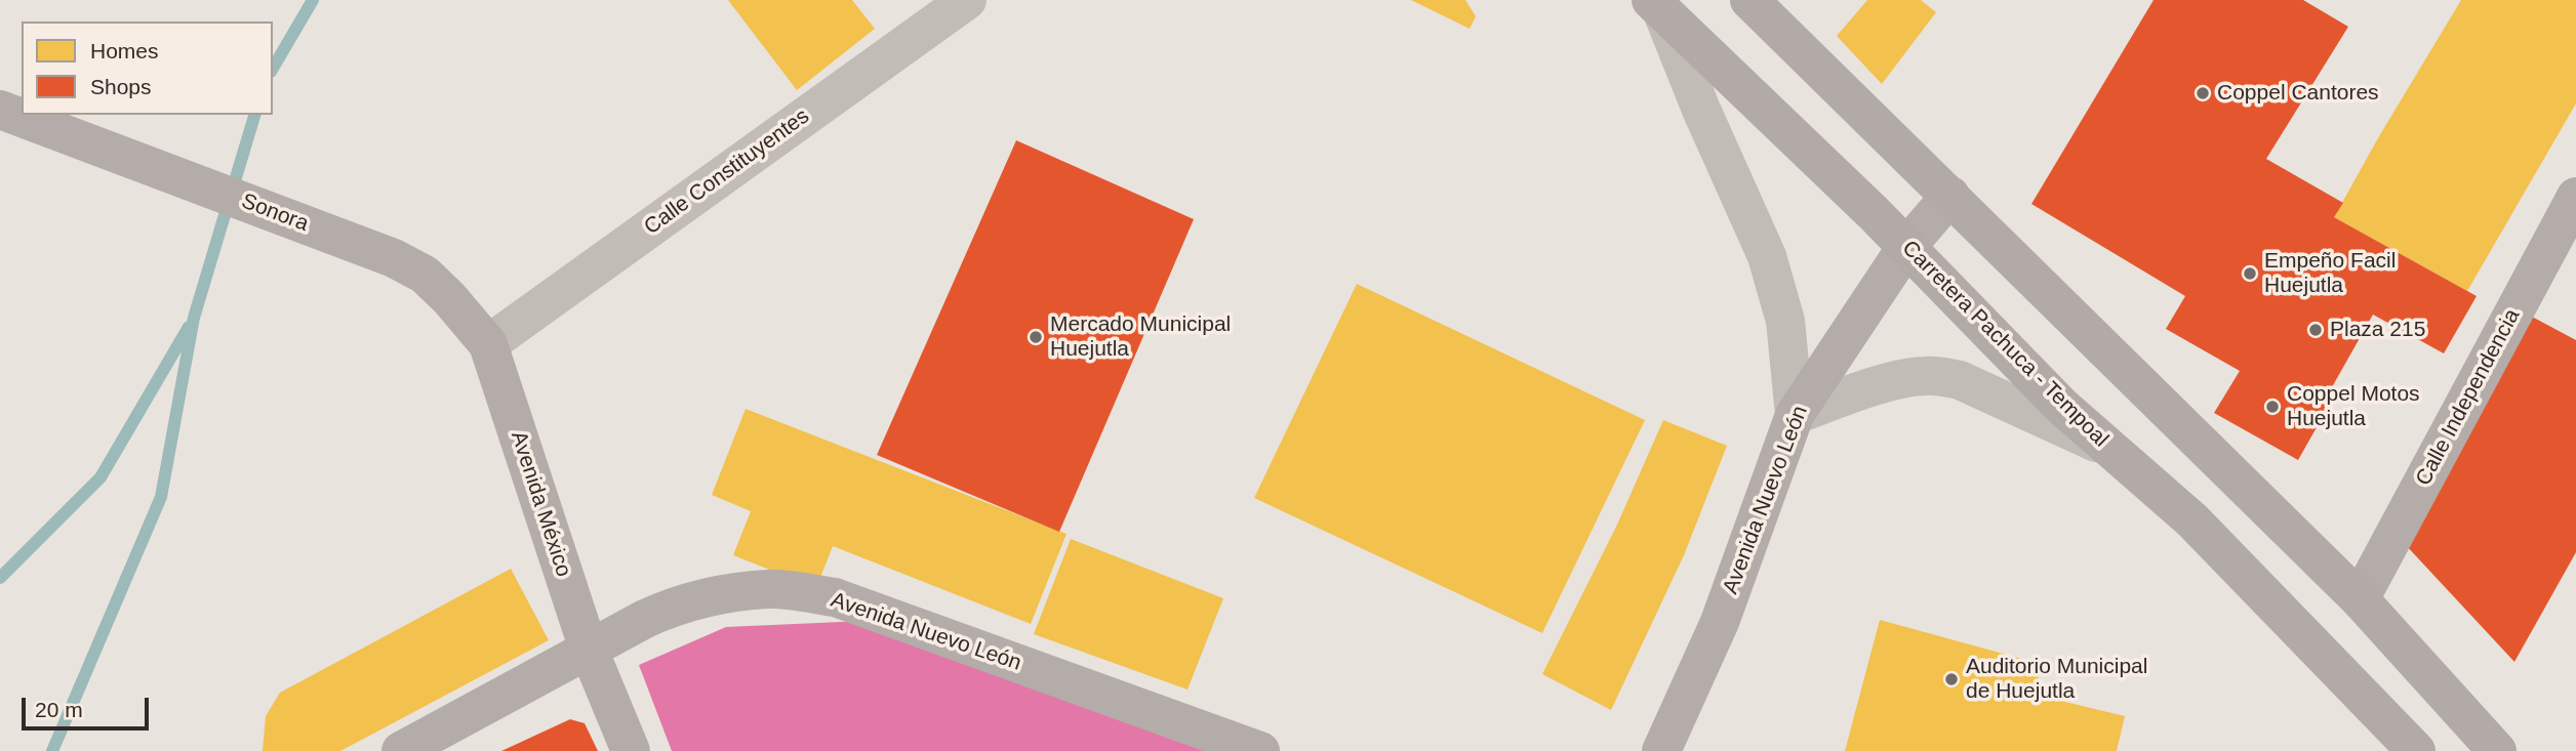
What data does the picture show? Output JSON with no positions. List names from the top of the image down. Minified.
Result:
{"streets":{"main road":["Carretera Pachuca - Tempoal"],"street":["Calle Constituyentes","Sonora","Calle Independencia","Avenida Nuevo León","Avenida México"]},"crossings":[["Calle Constituyentes","Avenida México"],["Sonora","Avenida México"],["Carretera Pachuca - Tempoal","Avenida Nuevo León"],["Avenida Nuevo León","Avenida México"]],"places":["Coppel Cantores","Empeño Facil Huejutla","Plaza 215","Mercado Municipal Huejutla","Coppel Motos Huejutla","Auditorio Municipal de Huejutla"],"legend":["Homes","Shops"],"scale_bar":"20 m"}
